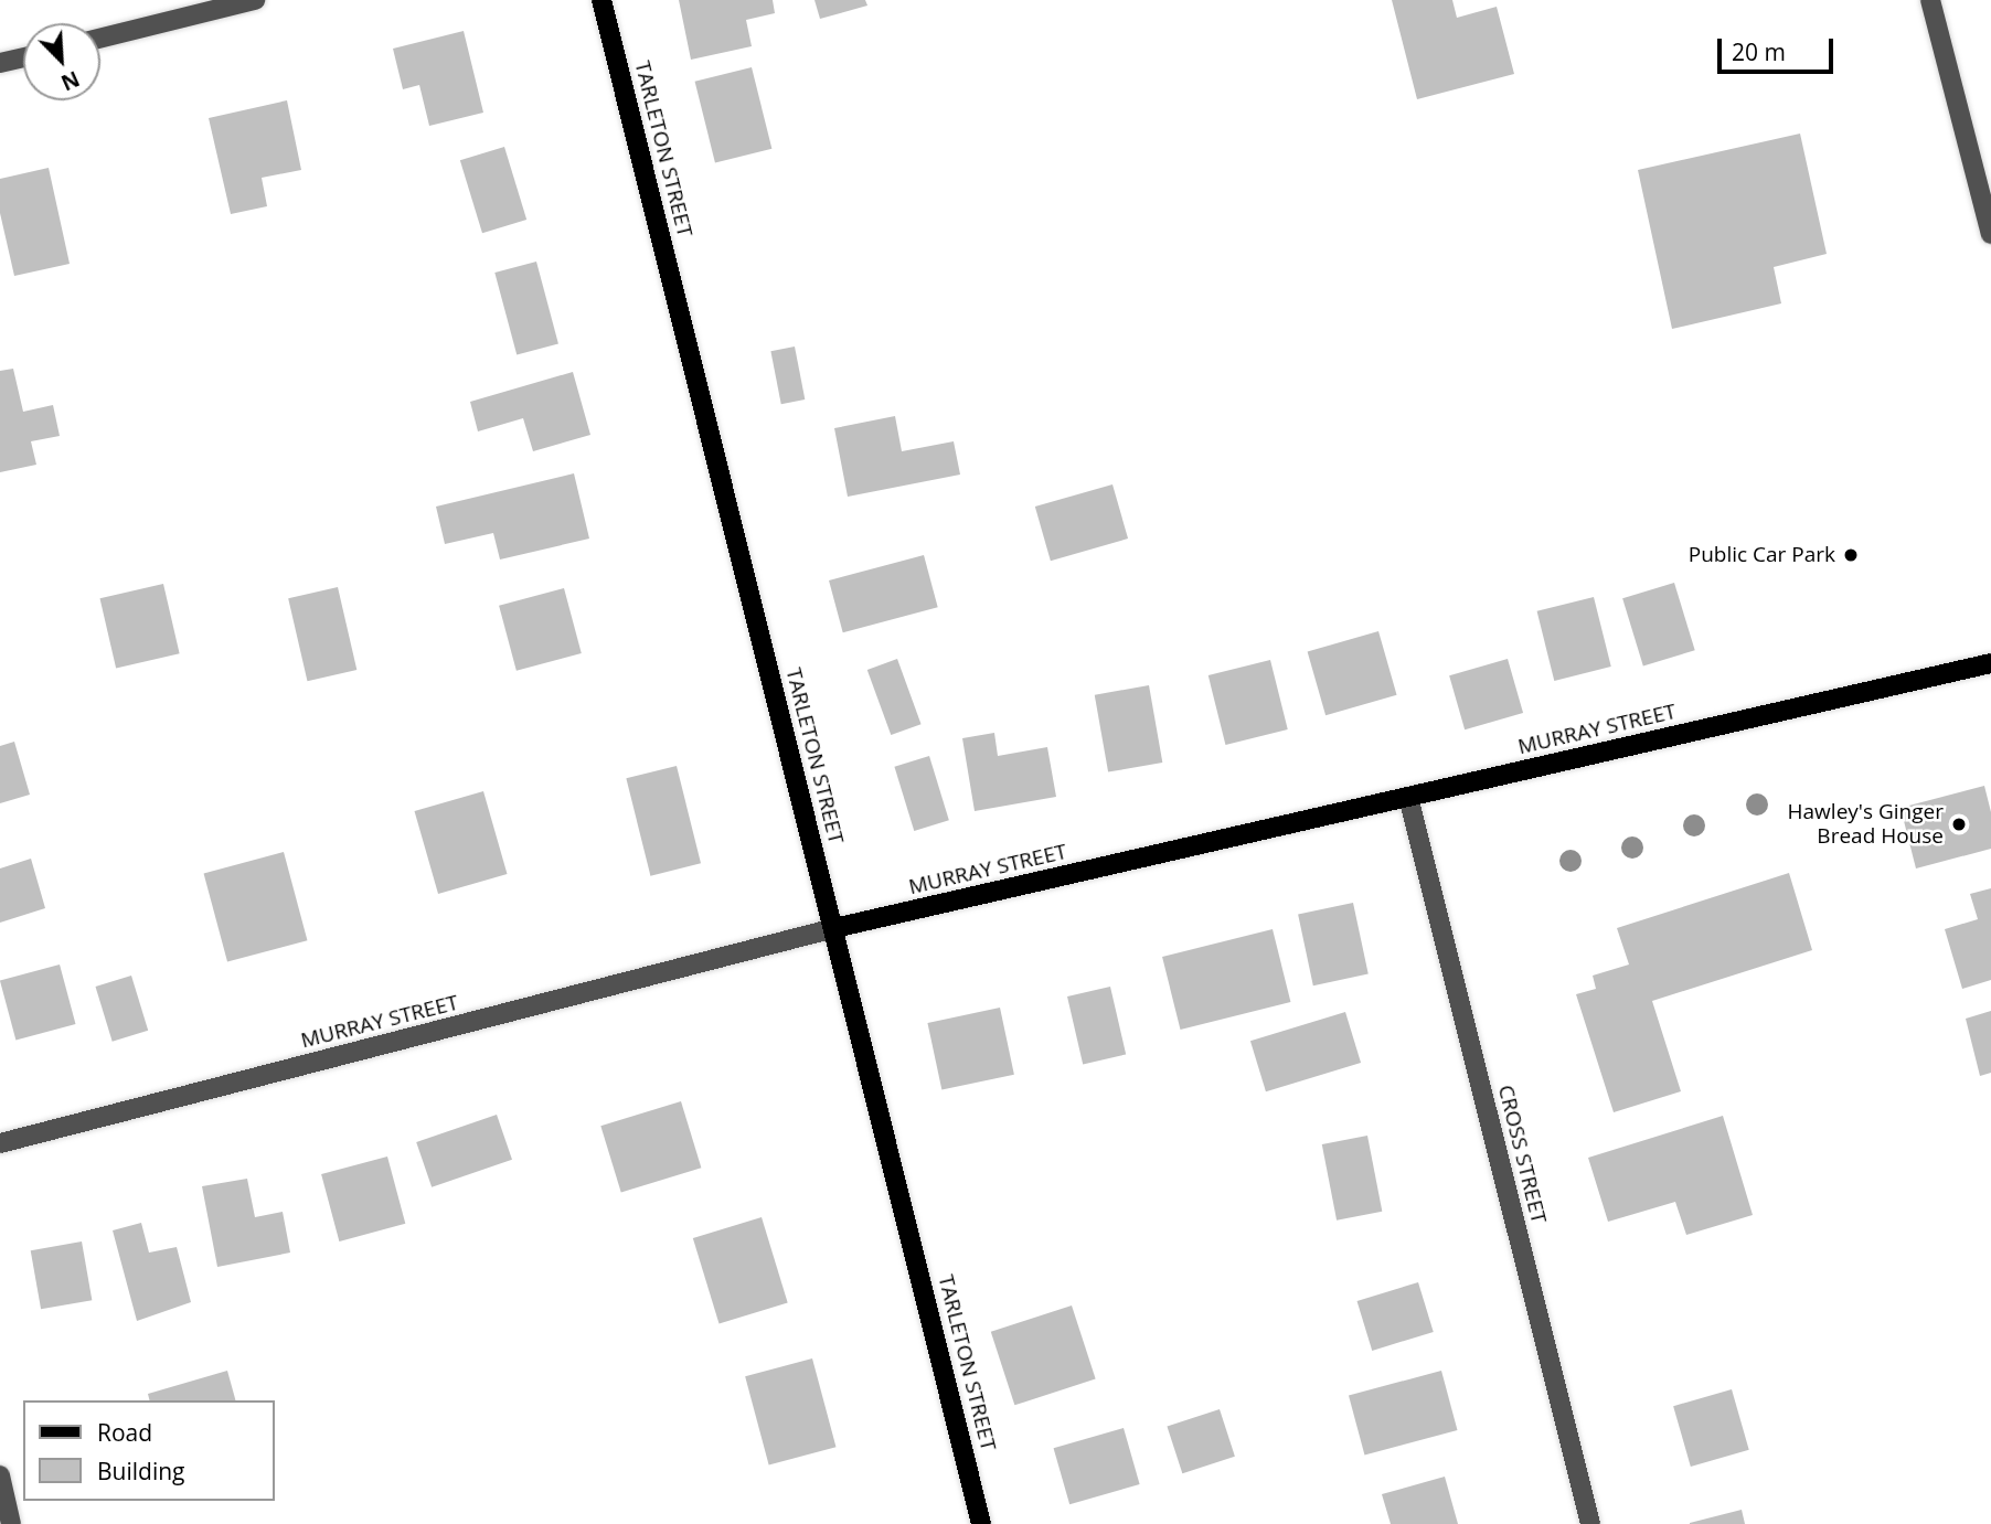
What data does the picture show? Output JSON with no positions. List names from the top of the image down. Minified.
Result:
{"streets":{"main road":["TARLETON STREET","MURRAY STREET"],"street":["CROSS STREET"]},"crossings":[["TARLETON STREET","MURRAY STREET"],["MURRAY STREET","CROSS STREET"]],"places":["Public Car Park","Hawley's Ginger Bread House"],"legend":["Road","Building"],"scale_bar":"20 m","north":"bottom right"}
